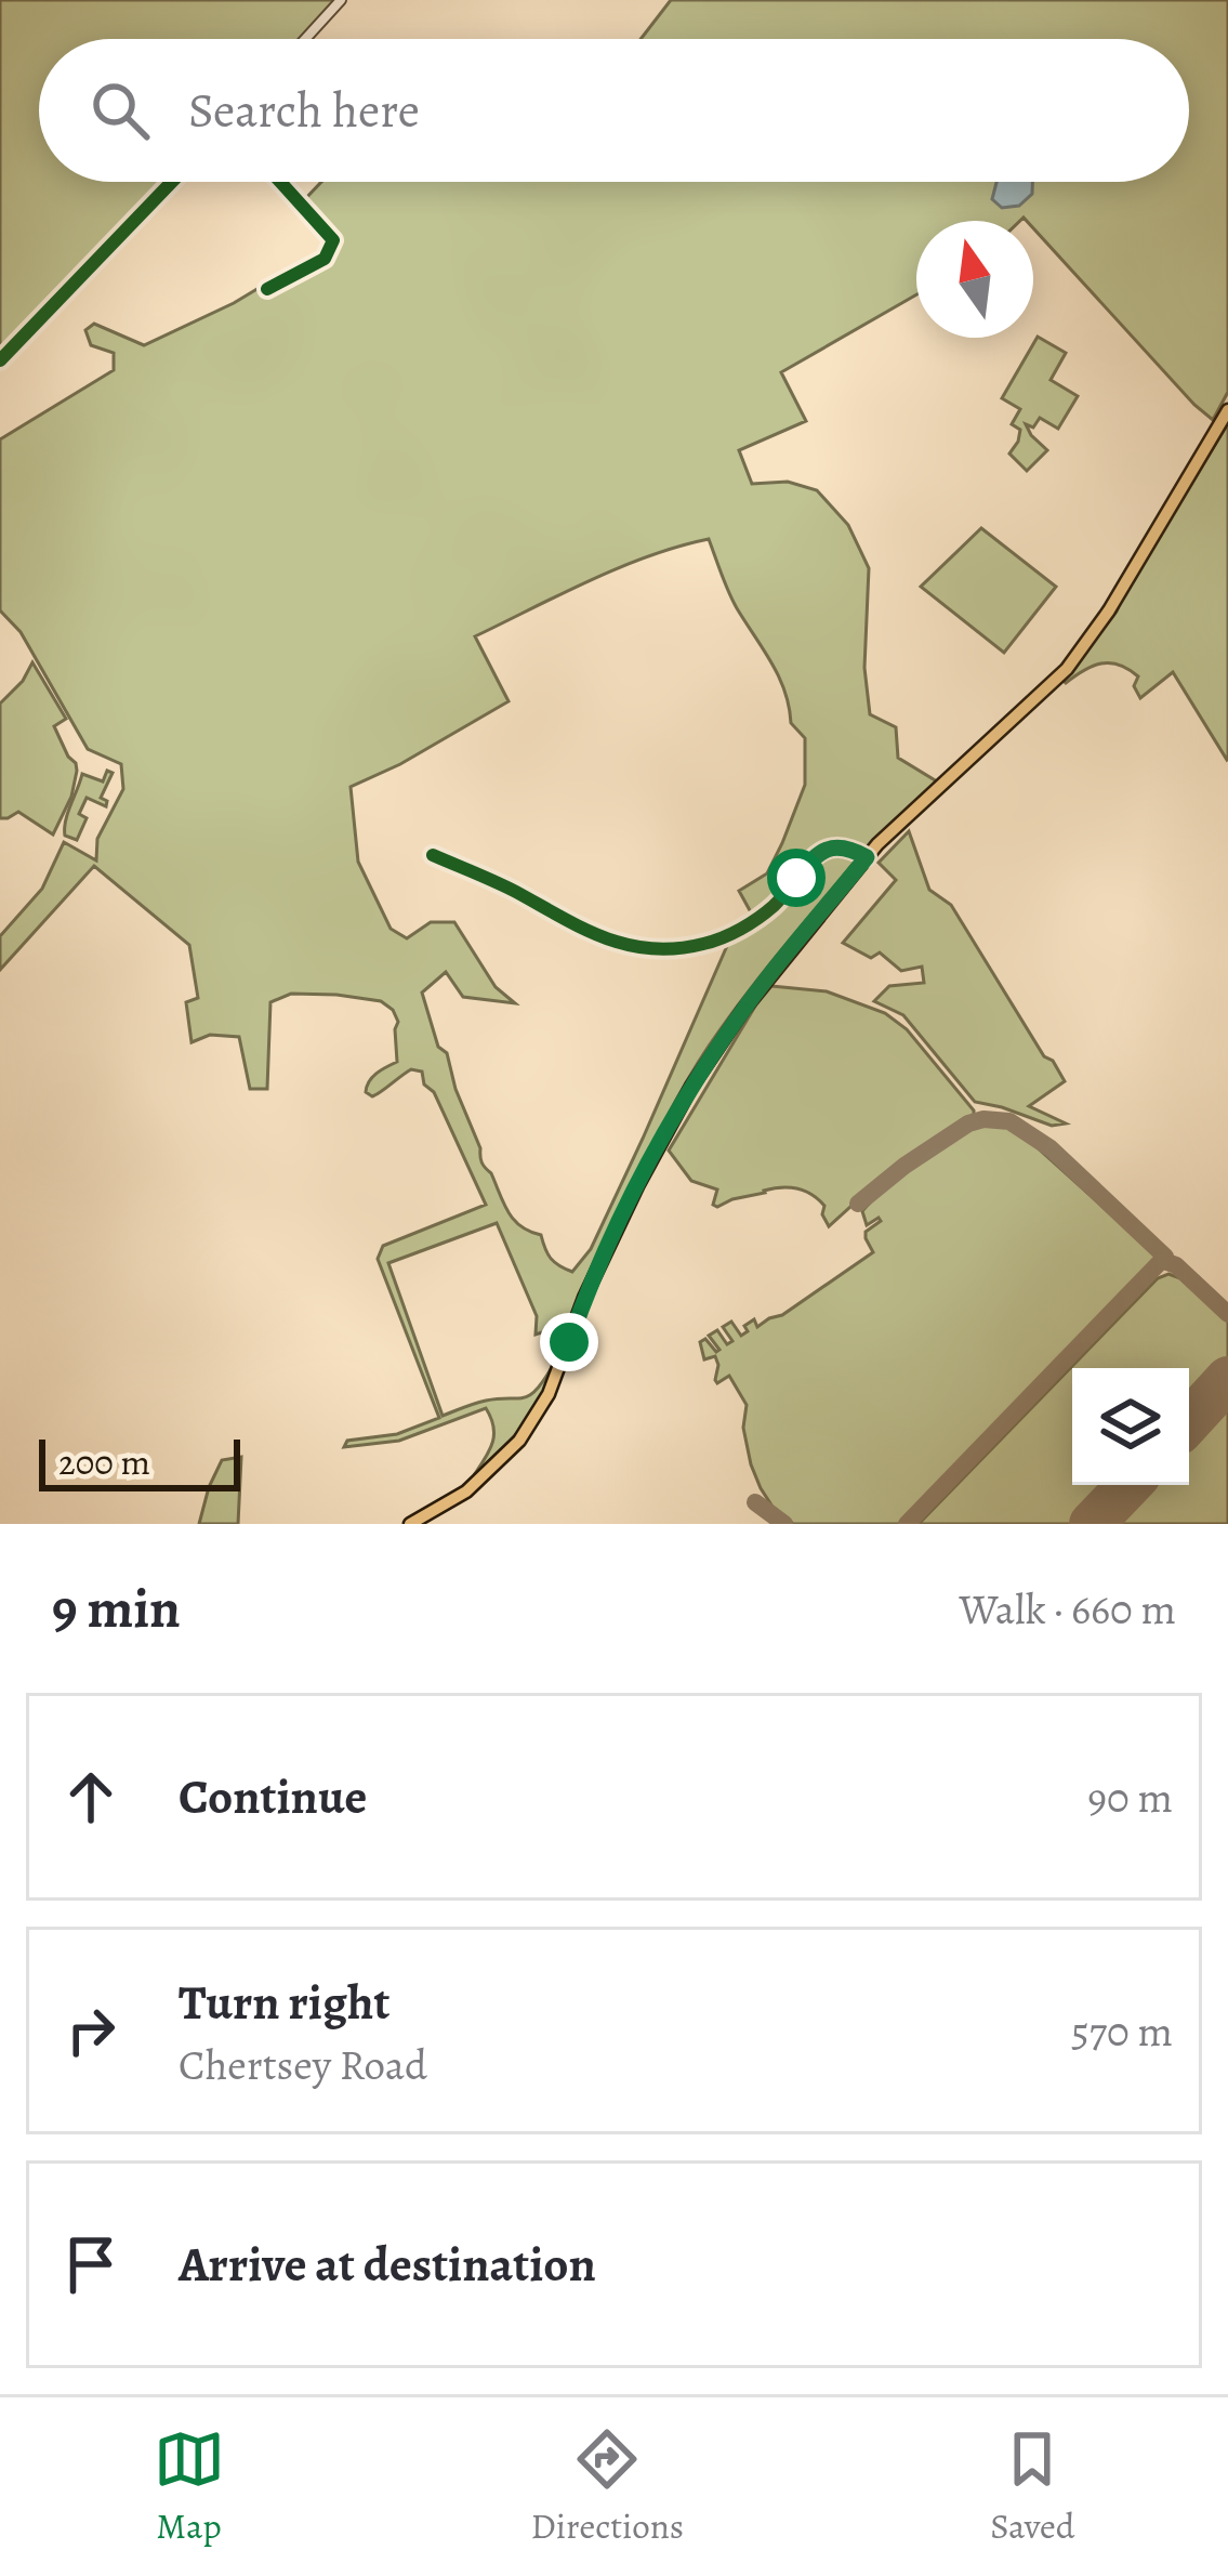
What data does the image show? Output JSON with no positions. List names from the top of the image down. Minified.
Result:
{"scale_bar":"200 m","north":"top","page":{"search":"Search here","scale":"200 m","heading":["9 min","Walk · 660 m"],"list":[["Continue","90 m"],["Turn right","Chertsey Road","570 m"],"Arrive at destination"],"nav":["Map","Directions","Saved"]}}
